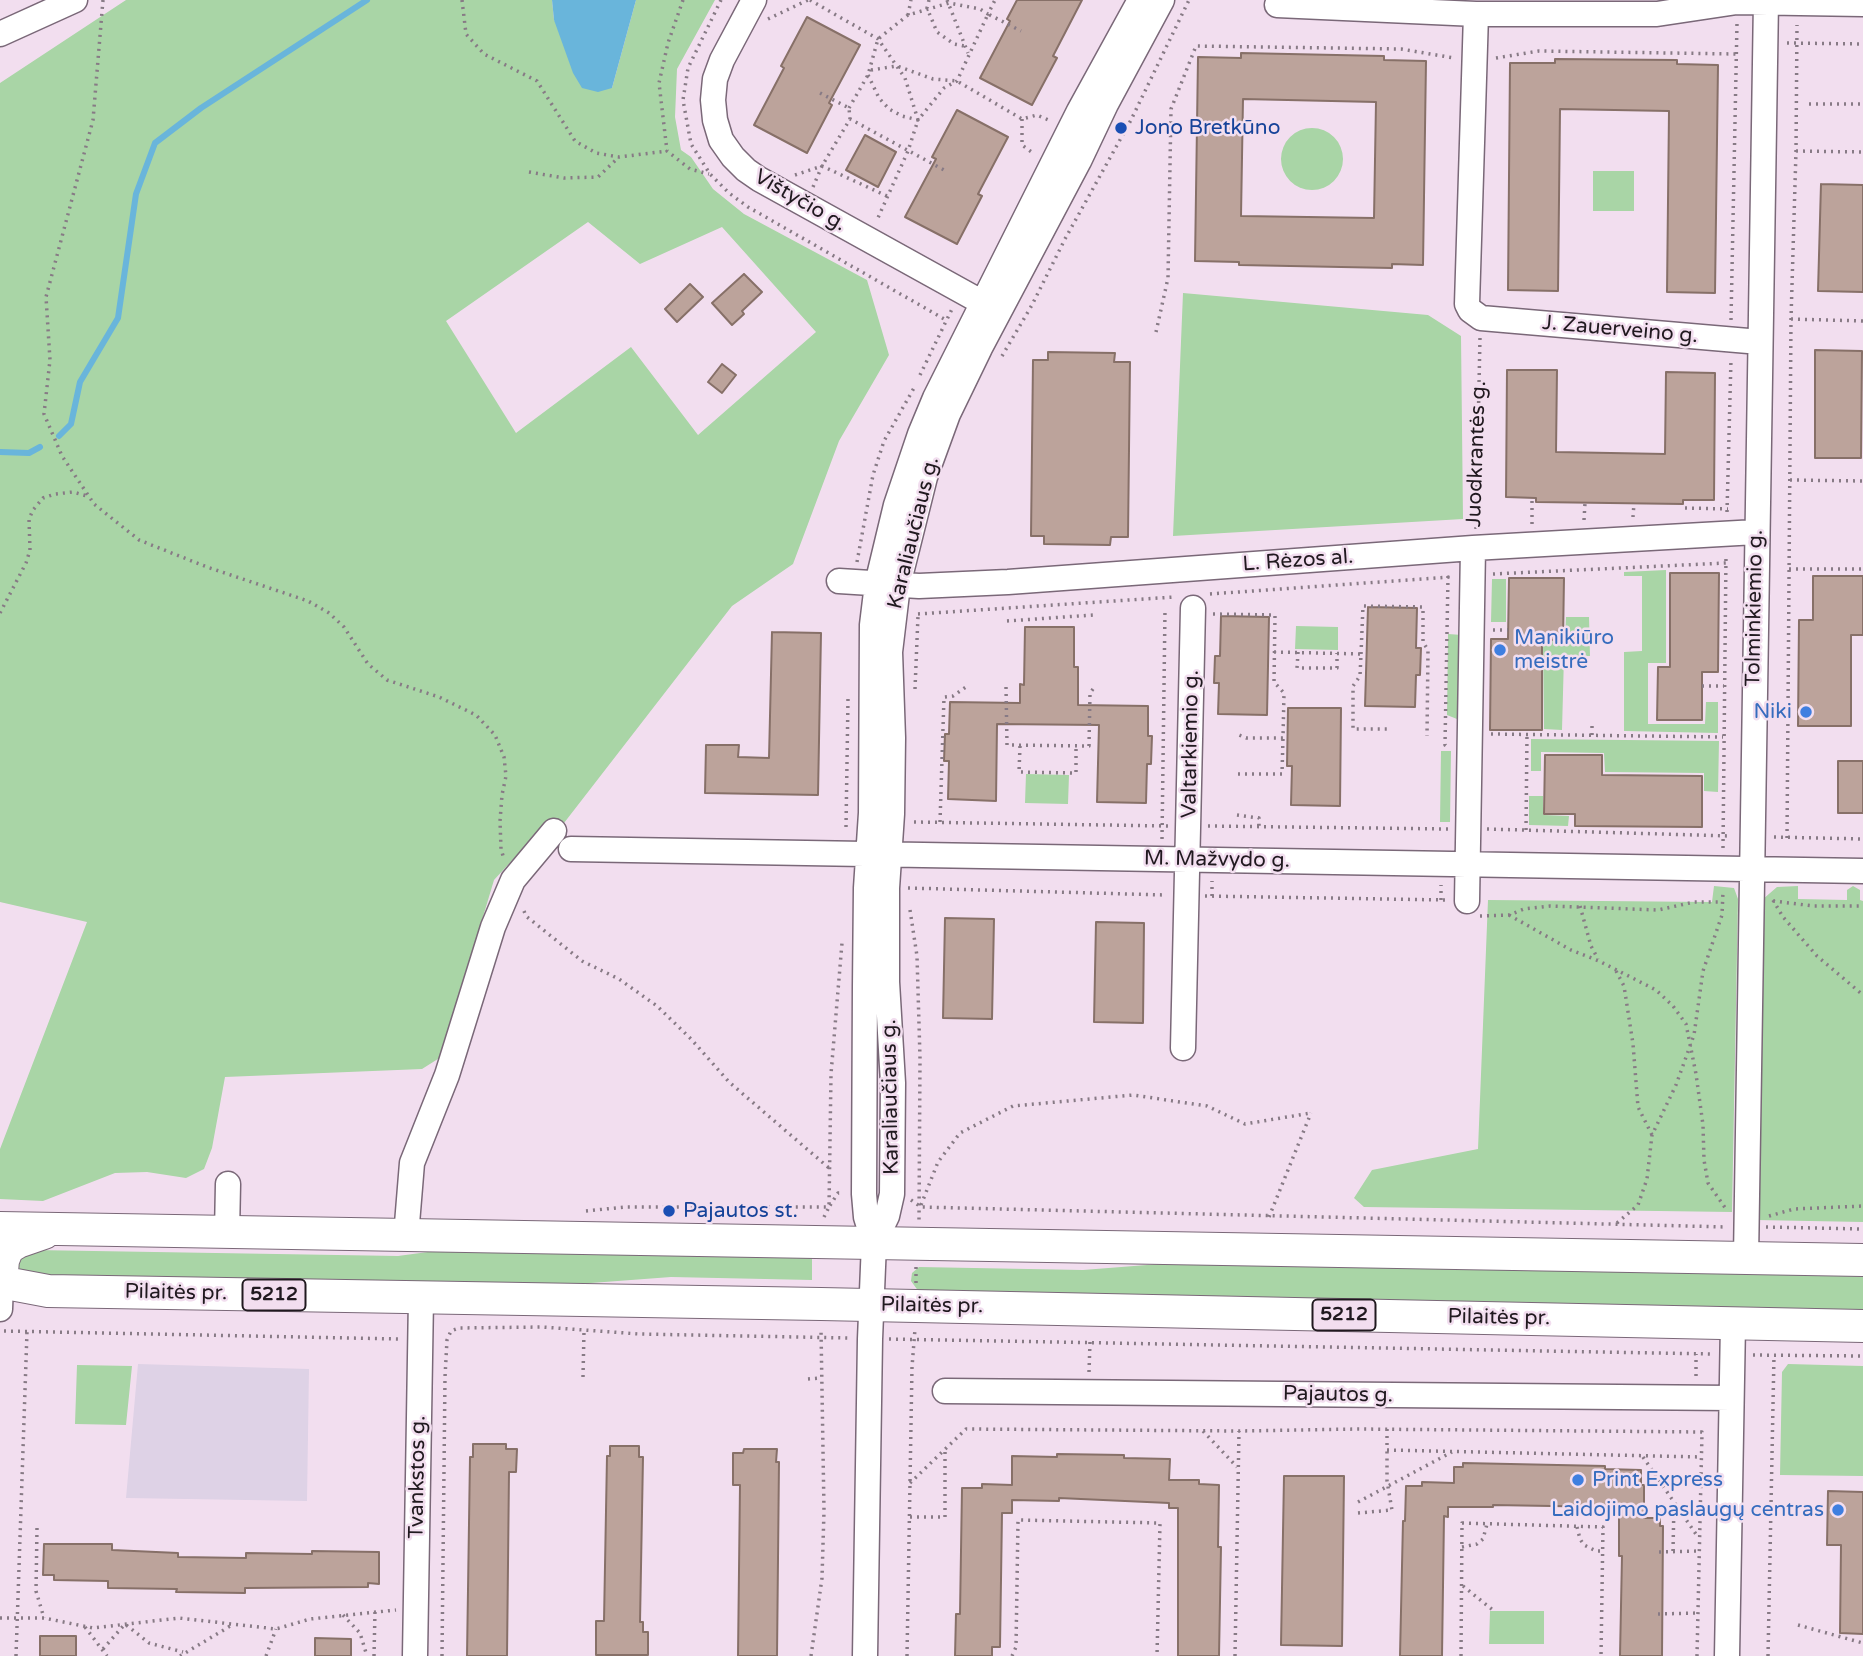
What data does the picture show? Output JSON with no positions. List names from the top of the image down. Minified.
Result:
{"streets":{"main road":["Pilaitės pr.","5212"],"street":["Vištyčio g.","J. Zauerveino g.","Juodkrantės g.","Karaliaučiaus g.","L. Rėzos al.","Tolminkiemio g.","Valtarkiemio g.","M. Mažvydo g.","Pajautos g.","Tvankstos g."]},"crossings":[["Vištyčio g.","Karaliaučiaus g."],["J. Zauerveino g.","Juodkrantės g."],["J. Zauerveino g.","Tolminkiemio g."],["Juodkrantės g.","L. Rėzos al."],["Juodkrantės g.","M. Mažvydo g."],["Karaliaučiaus g.","L. Rėzos al."],["Karaliaučiaus g.","M. Mažvydo g."],["Karaliaučiaus g.","Pilaitės pr."],["L. Rėzos al.","Tolminkiemio g."],["Tolminkiemio g.","M. Mažvydo g."],["Tolminkiemio g.","Pilaitės pr."],["Valtarkiemio g.","M. Mažvydo g."],["Pilaitės pr.","Tvankstos g."]],"places":["Jono Bretkūno","Manikiūro meistrė","Niki","Pajautos st.","Print Express","Laidojimo paslaugų centras"]}
